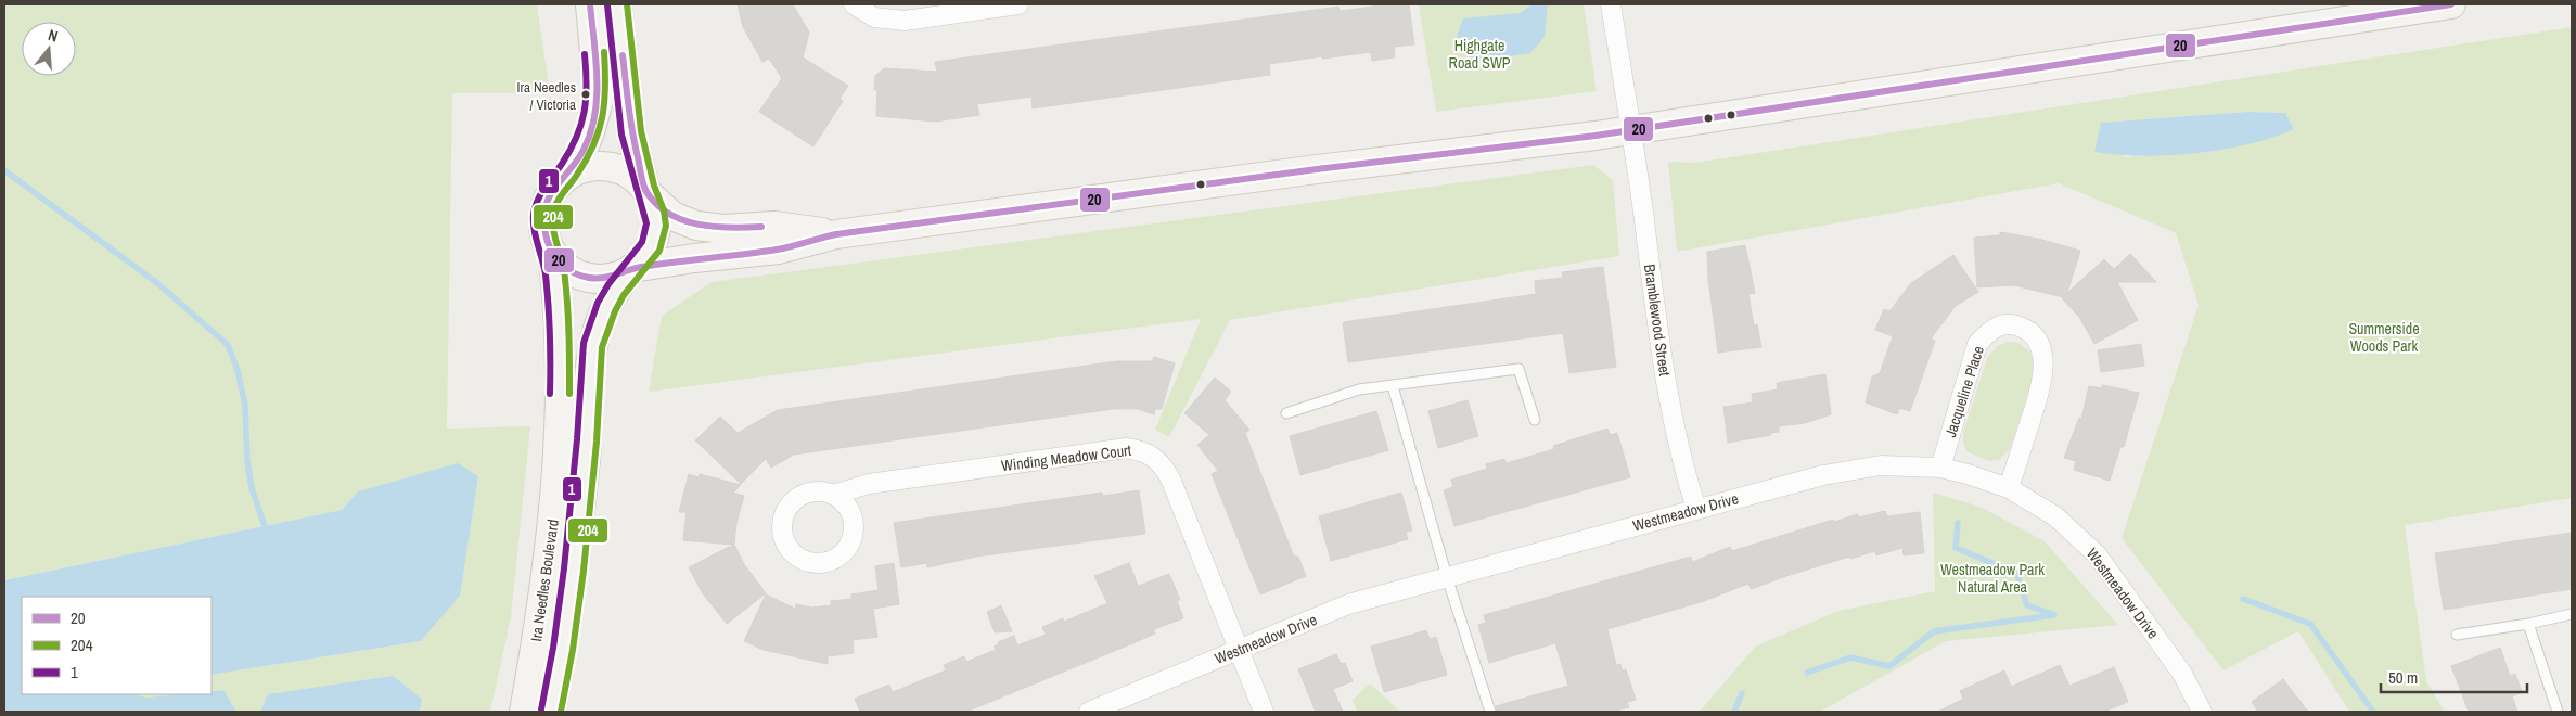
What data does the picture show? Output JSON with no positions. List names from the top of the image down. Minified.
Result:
{"streets":{"main road":["Ira Needles Boulevard"],"street":["Bramblewood Street","Jacqueline Place","Winding Meadow Court","Westmeadow Drive"]},"crossings":[["Bramblewood Street","Westmeadow Drive"],["Jacqueline Place","Westmeadow Drive"],["Winding Meadow Court","Westmeadow Drive"]],"parks":["Highgate Road SWP","Summerside Woods Park","Westmeadow Park Natural Area"],"places":["Ira Needles / Victoria"],"lines":["transit line 20","transit line 204","transit line 1"],"legend":["20","204","1"],"scale_bar":"50 m","north":"top"}
